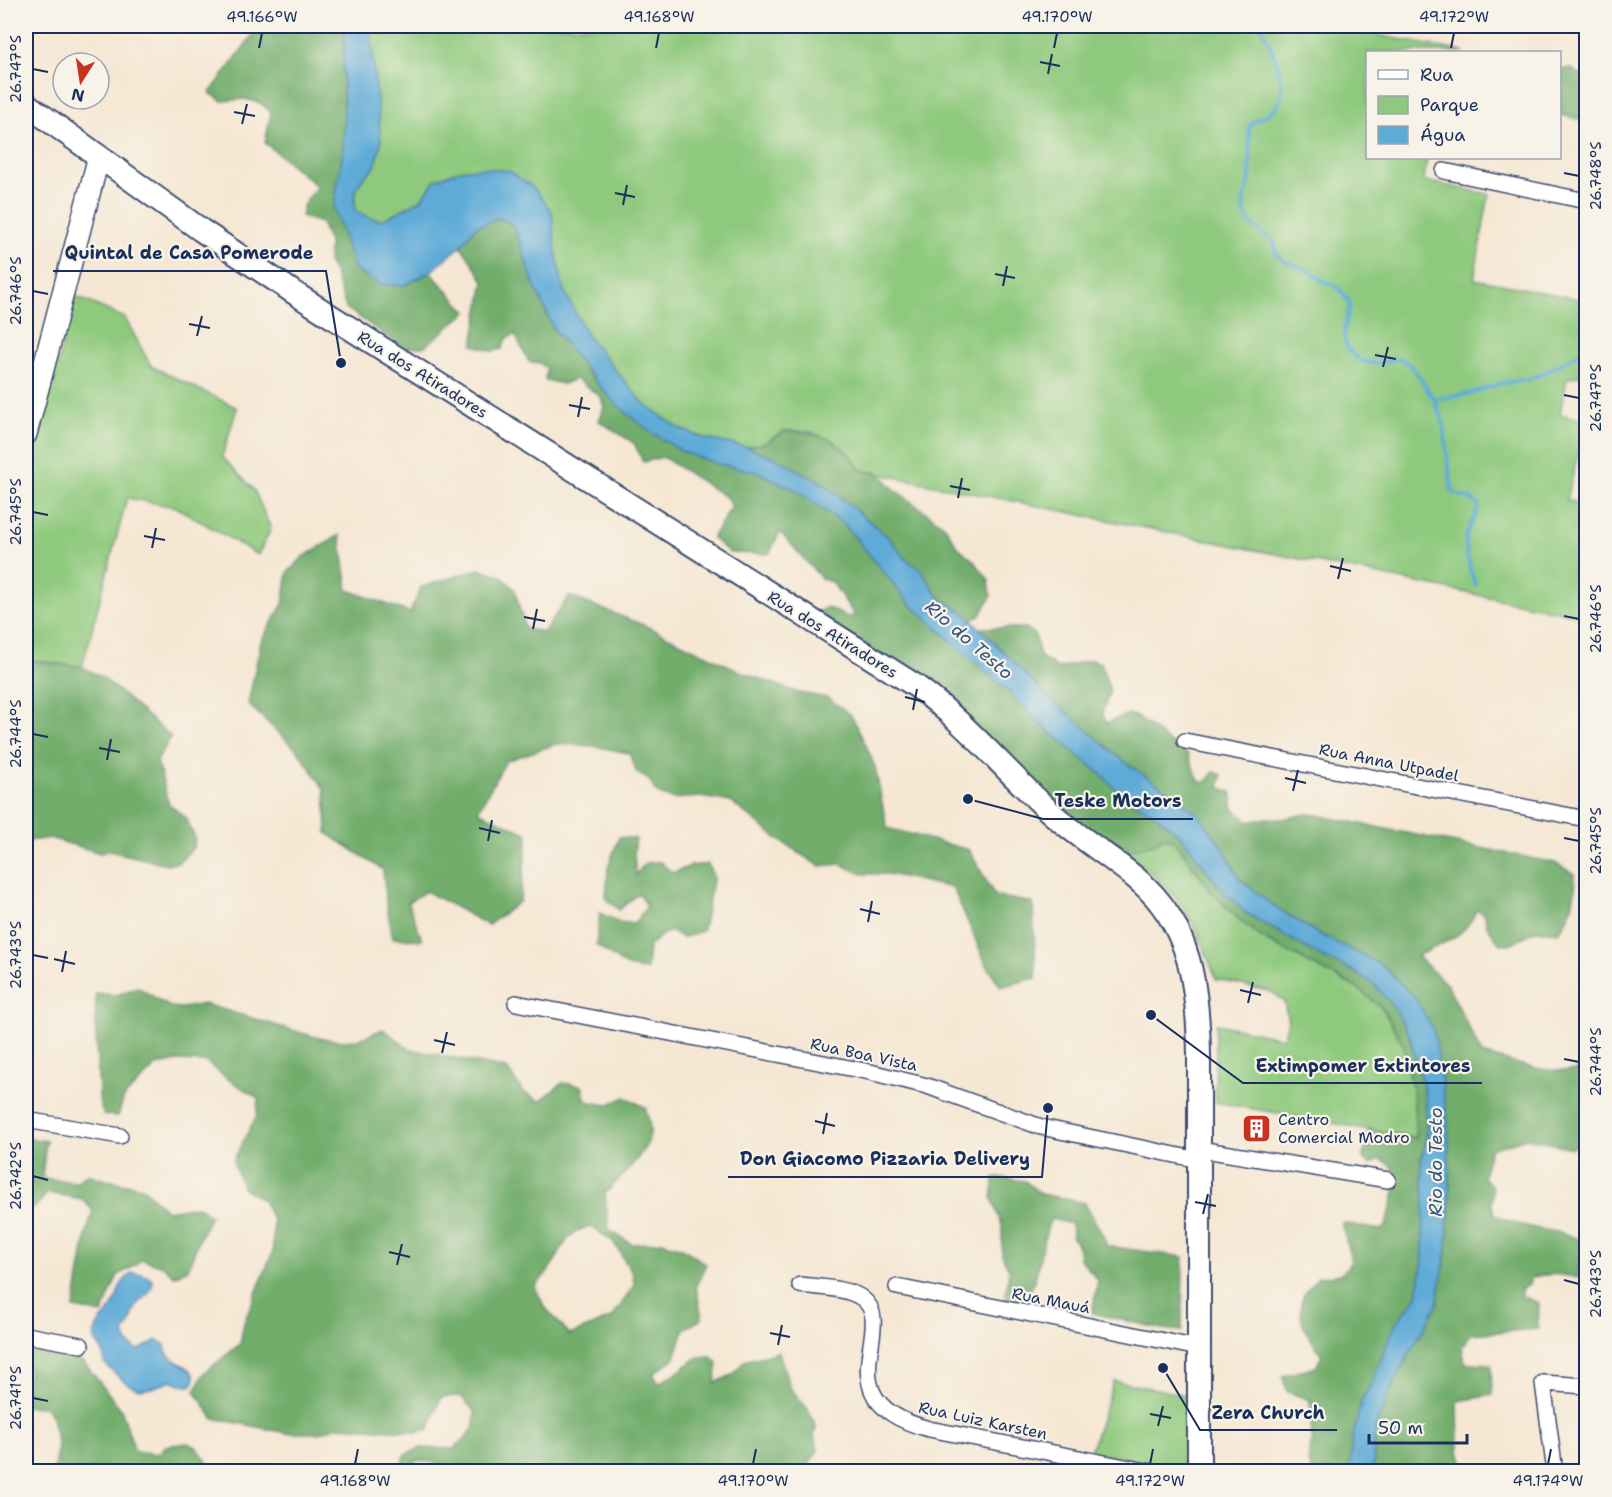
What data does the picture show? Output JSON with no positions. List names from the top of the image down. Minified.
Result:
{"streets":{"main road":["Rua dos Atiradores"],"street":["Rua Anna Utpadel","Rua Boa Vista","Rua Mauá","Rua Luiz Karsten"]},"crossings":[["Rua dos Atiradores","Rua Boa Vista"],["Rua dos Atiradores","Rua Mauá"]],"water":["Rio do Testo"],"places":{"other":["Quintal de Casa Pomerode","Teske Motors","Extimpomer Extintores","Don Giacomo Pizzaria Delivery","Zera Church"],"building":["Centro Comercial Modro"]},"legend":["Rua","Parque","Água"],"scale_bar":"50 m","north":"bottom","coordinates":["49.166°W","49.168°W","49.170°W","49.172°W","26.747°S","26.748°S","26.746°S","26.745°S","26.744°S","26.743°S","26.742°S","26.741°S","49.174°W"]}
